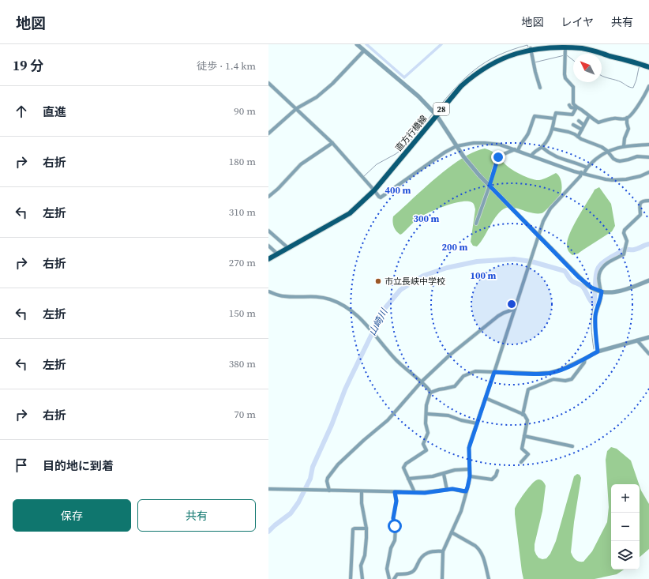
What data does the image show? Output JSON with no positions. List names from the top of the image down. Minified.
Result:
{"streets":{"main road":["28","直方行橋線"]},"water":["山崎川"],"places":["市立長峡中学校"],"north":"top left","page":{"header":"地図","nav":["地図","レイヤ","共有"],"heading":["19 分","徒歩 · 1.4 km"],"list":[["直進","90 m"],["右折","180 m"],["左折","310 m"],["右折","270 m"],["左折","150 m"],["左折","380 m"],["右折","70 m"],"目的地に到着"],"map_buttons":["+","−"],"buttons":["保存","共有"]},"rings":["400 m","300 m","200 m","100 m"]}
